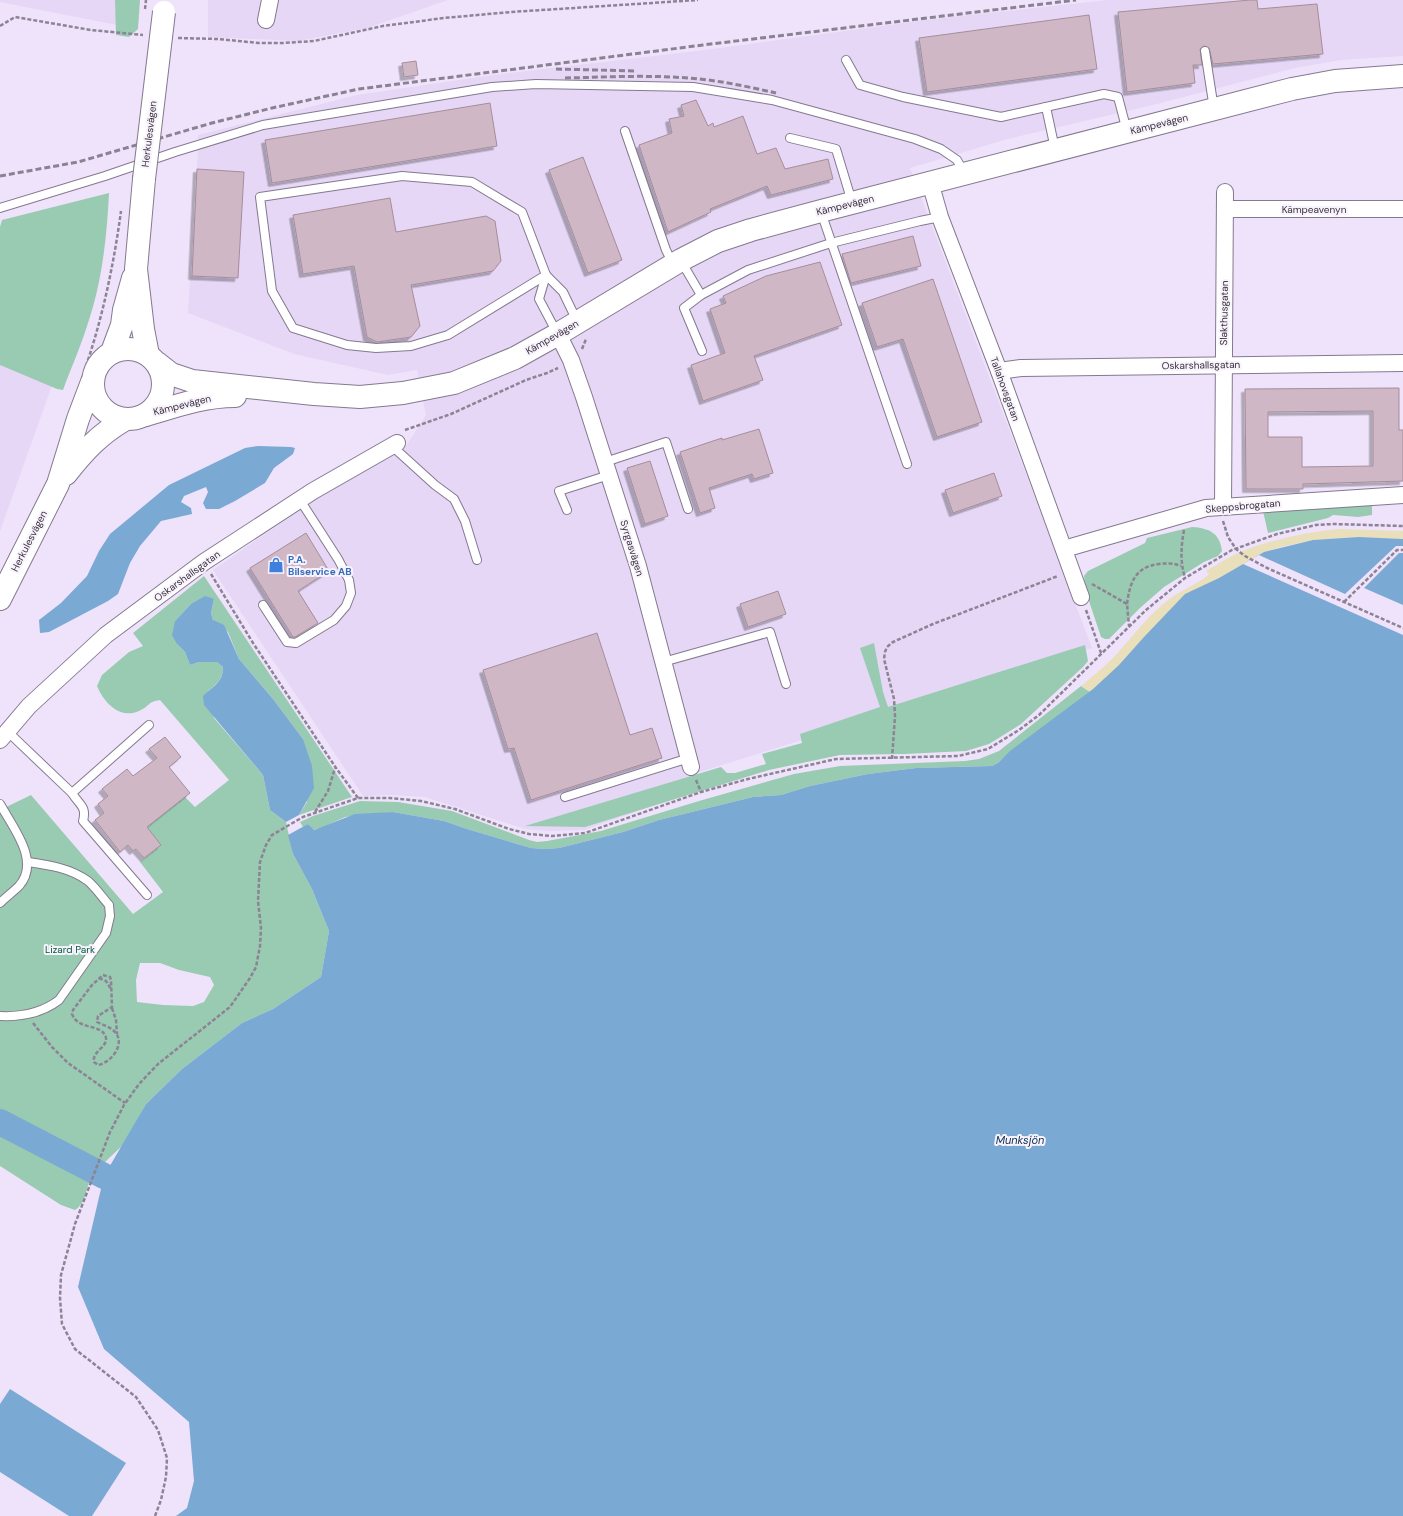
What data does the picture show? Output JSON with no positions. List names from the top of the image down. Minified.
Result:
{"streets":{"main road":["Kämpevägen","Herkulesvägen"],"street":["Kämpeavenyn","Slakthusgatan","Oskarshallsgatan","Tallahovsgatan","Skeppsbrogatan","Syrgasvägen"]},"crossings":[["Kämpevägen","Herkulesvägen"],["Kämpevägen","Tallahovsgatan"],["Kämpevägen","Syrgasvägen"],["Kämpeavenyn","Slakthusgatan"],["Slakthusgatan","Oskarshallsgatan"],["Slakthusgatan","Skeppsbrogatan"],["Oskarshallsgatan","Tallahovsgatan"],["Tallahovsgatan","Skeppsbrogatan"]],"water":["Munksjön"],"parks":["Lizard Park"],"places":{"shop":["P.A. Bilservice AB"]}}
